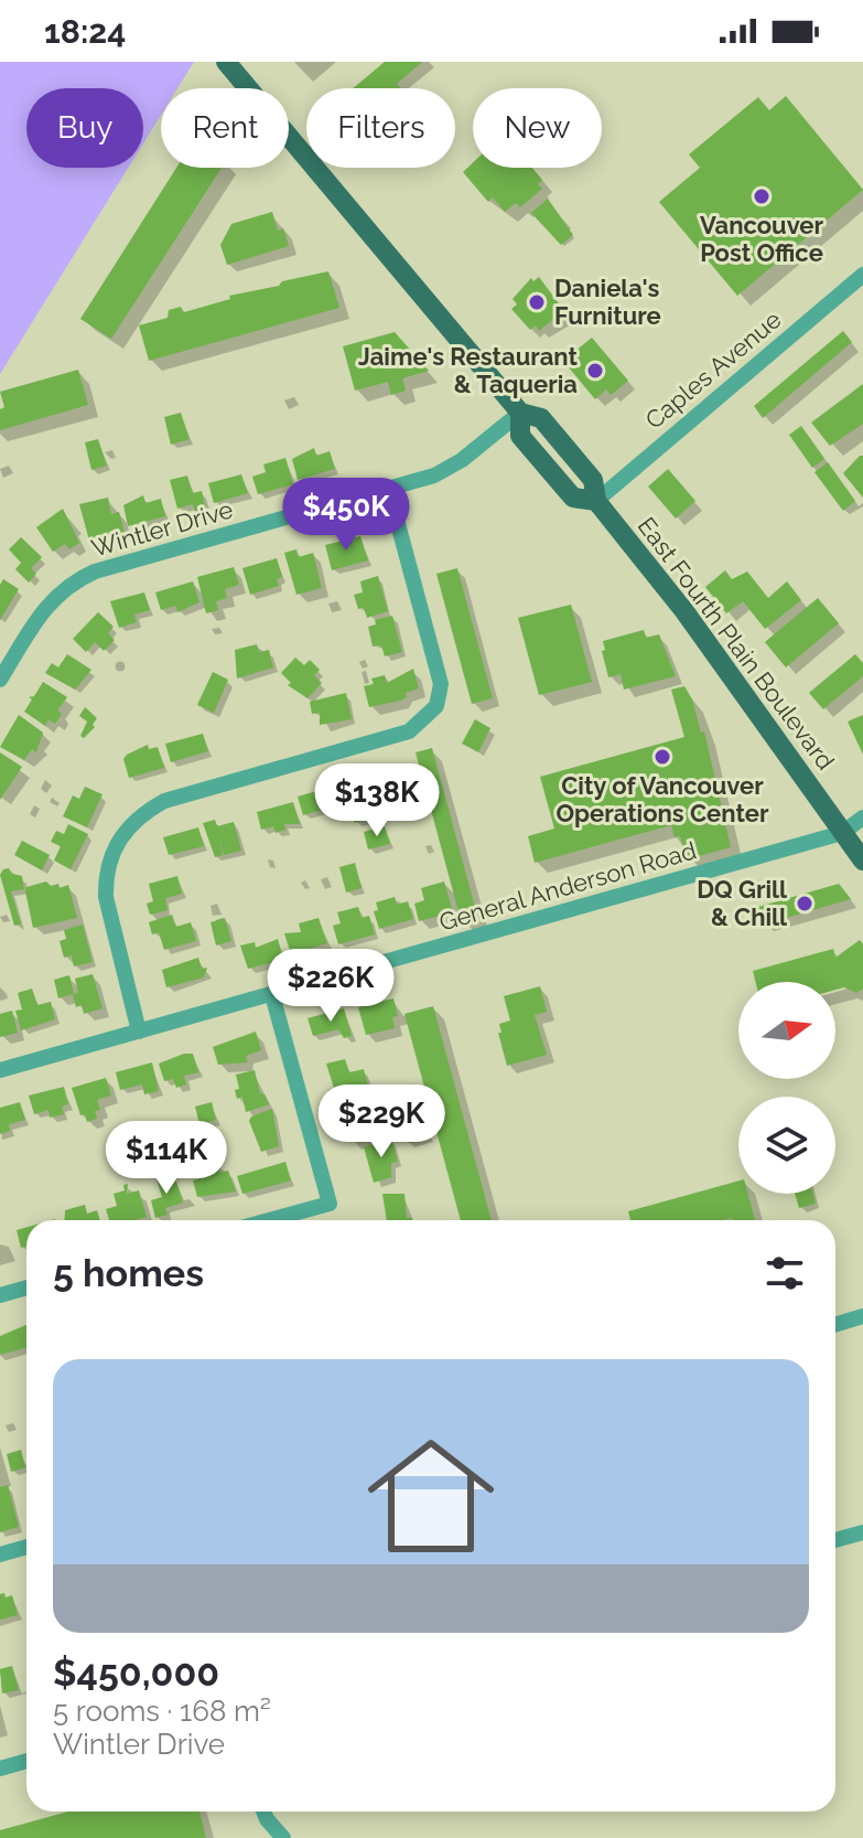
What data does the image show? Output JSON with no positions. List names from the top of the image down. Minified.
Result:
{"streets":{"main road":["East Fourth Plain Boulevard"],"street":["Caples Avenue","Wintler Drive","General Anderson Road"]},"crossings":[["Caples Avenue","East Fourth Plain Boulevard"],["Wintler Drive","East Fourth Plain Boulevard"],["East Fourth Plain Boulevard","General Anderson Road"]],"places":["Vancouver Post Office","Daniela's Furniture","Jaime's Restaurant & Taqueria","City of Vancouver Operations Center","DQ Grill & Chill"],"north":"right","page":{"status":"18:24","chip":["Buy","Rent","Filters","New"],"price":["$450K","$138K","$226K","$229K","$114K"],"heading":"5 homes","list":[{"name":"$450,000","note":"5 rooms · 168 m² · Wintler Drive"}]}}
